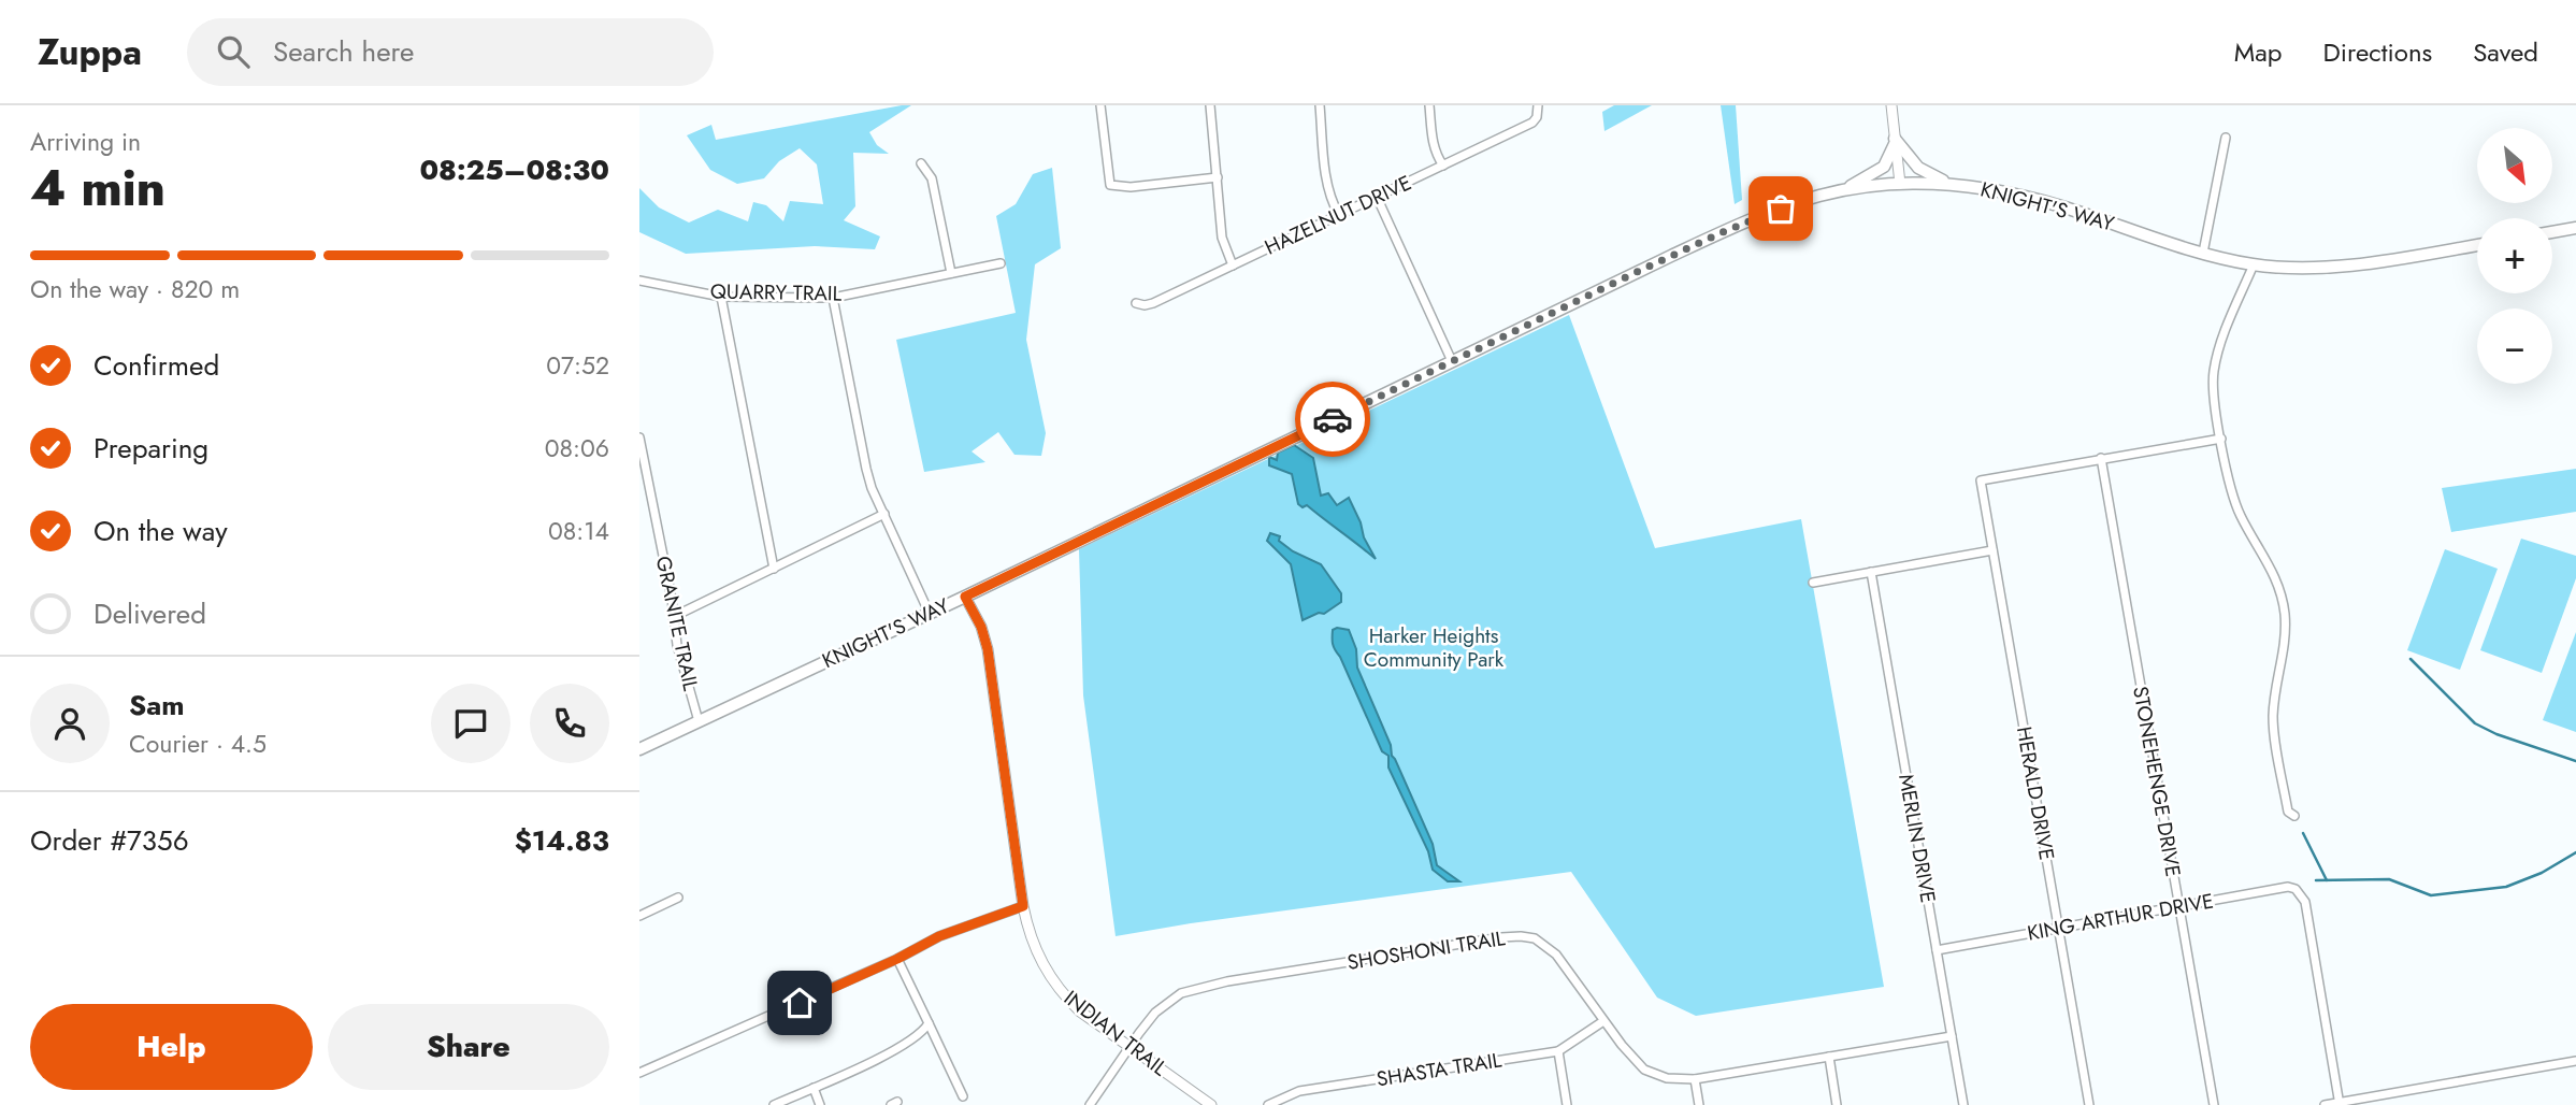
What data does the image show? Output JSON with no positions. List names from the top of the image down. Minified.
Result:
{"streets":{"main road":["KNIGHT'S WAY"],"street":["HAZELNUT DRIVE","QUARRY TRAIL","GRANITE TRAIL","STONEHENGE DRIVE","HERALD DRIVE","MERLIN DRIVE","KING ARTHUR DRIVE","SHOSHONI TRAIL","INDIAN TRAIL","SHASTA TRAIL"]},"crossings":[["KNIGHT'S WAY","GRANITE TRAIL"],["KNIGHT'S WAY","INDIAN TRAIL"],["STONEHENGE DRIVE","HERALD DRIVE"],["STONEHENGE DRIVE","KING ARTHUR DRIVE"],["HERALD DRIVE","KING ARTHUR DRIVE"],["MERLIN DRIVE","KING ARTHUR DRIVE"],["MERLIN DRIVE","SHOSHONI TRAIL"],["SHOSHONI TRAIL","INDIAN TRAIL"],["SHOSHONI TRAIL","SHASTA TRAIL"]],"parks":["Harker Heights Community Park"],"north":"bottom right","page":{"header":"Zuppa","search":"Search here","nav":["Map","Directions","Saved"],"heading":["4 min","Arriving in","08:25–08:30"],"panel":["Sam","Courier · 4.5","Order #7356","$14.83"],"map_buttons":["+","−"],"bar":"On the way · 820 m","list":[["Confirmed","07:52"],["Preparing","08:06"],["On the way","08:14"],"Delivered"],"buttons":["Help","Share"]}}
